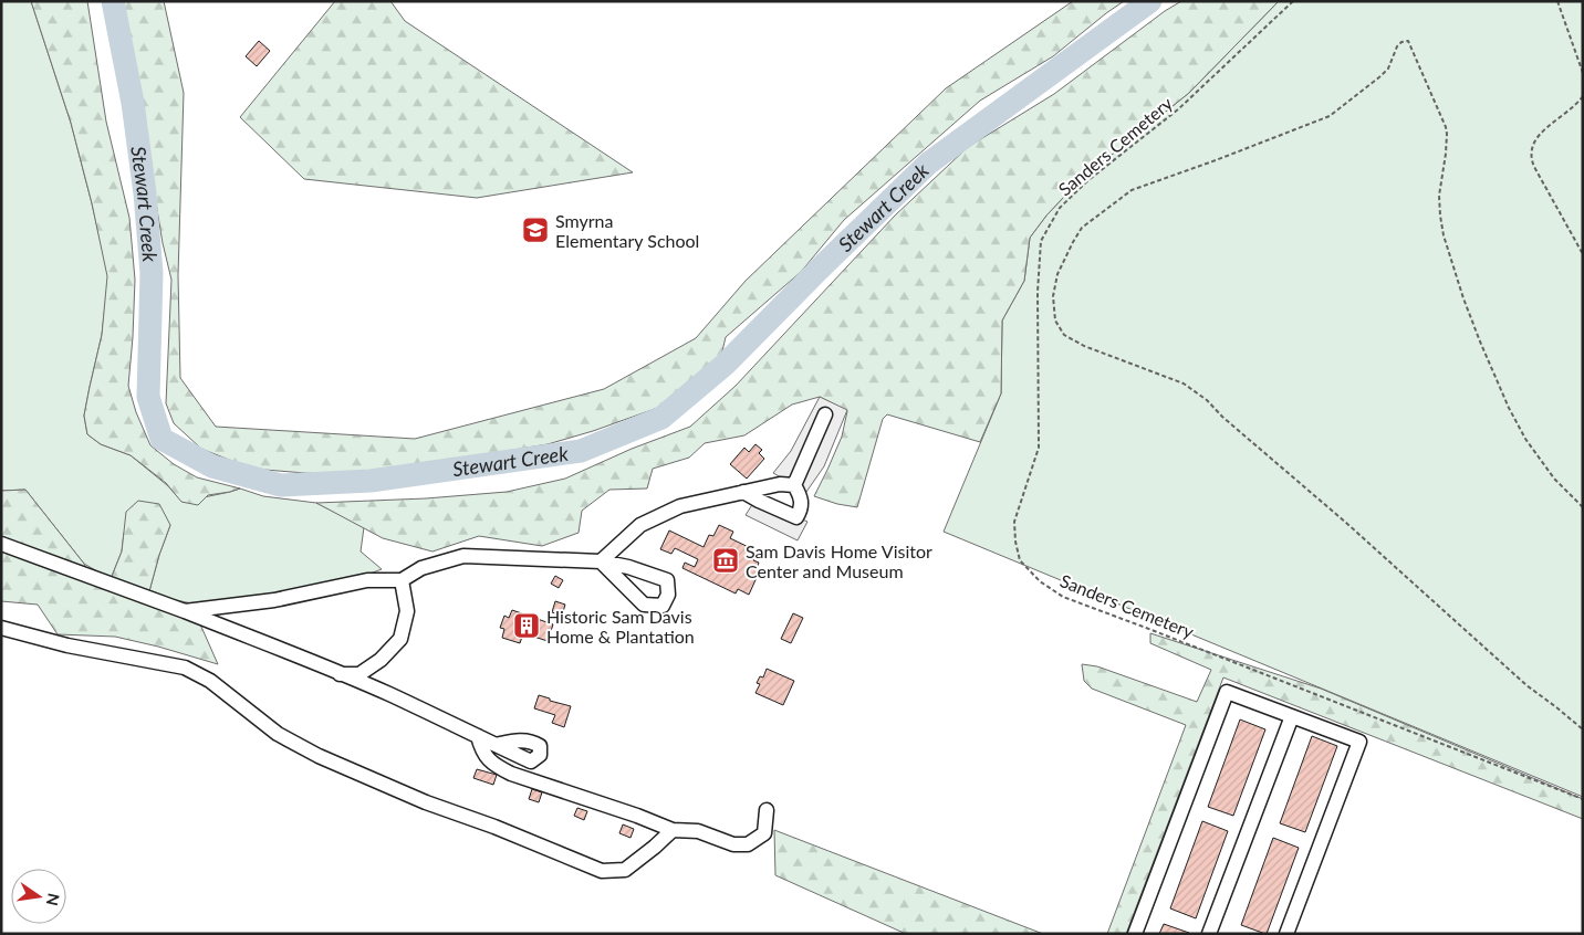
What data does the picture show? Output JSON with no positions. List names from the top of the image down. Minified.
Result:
{"streets":{"path":["Sanders Cemetery"]},"water":["Stewart Creek"],"places":{"school or university":["Smyrna Elementary School"],"museum":["Sam Davis Home Visitor Center and Museum"],"building":["Historic Sam Davis Home & Plantation"]},"north":"right"}
